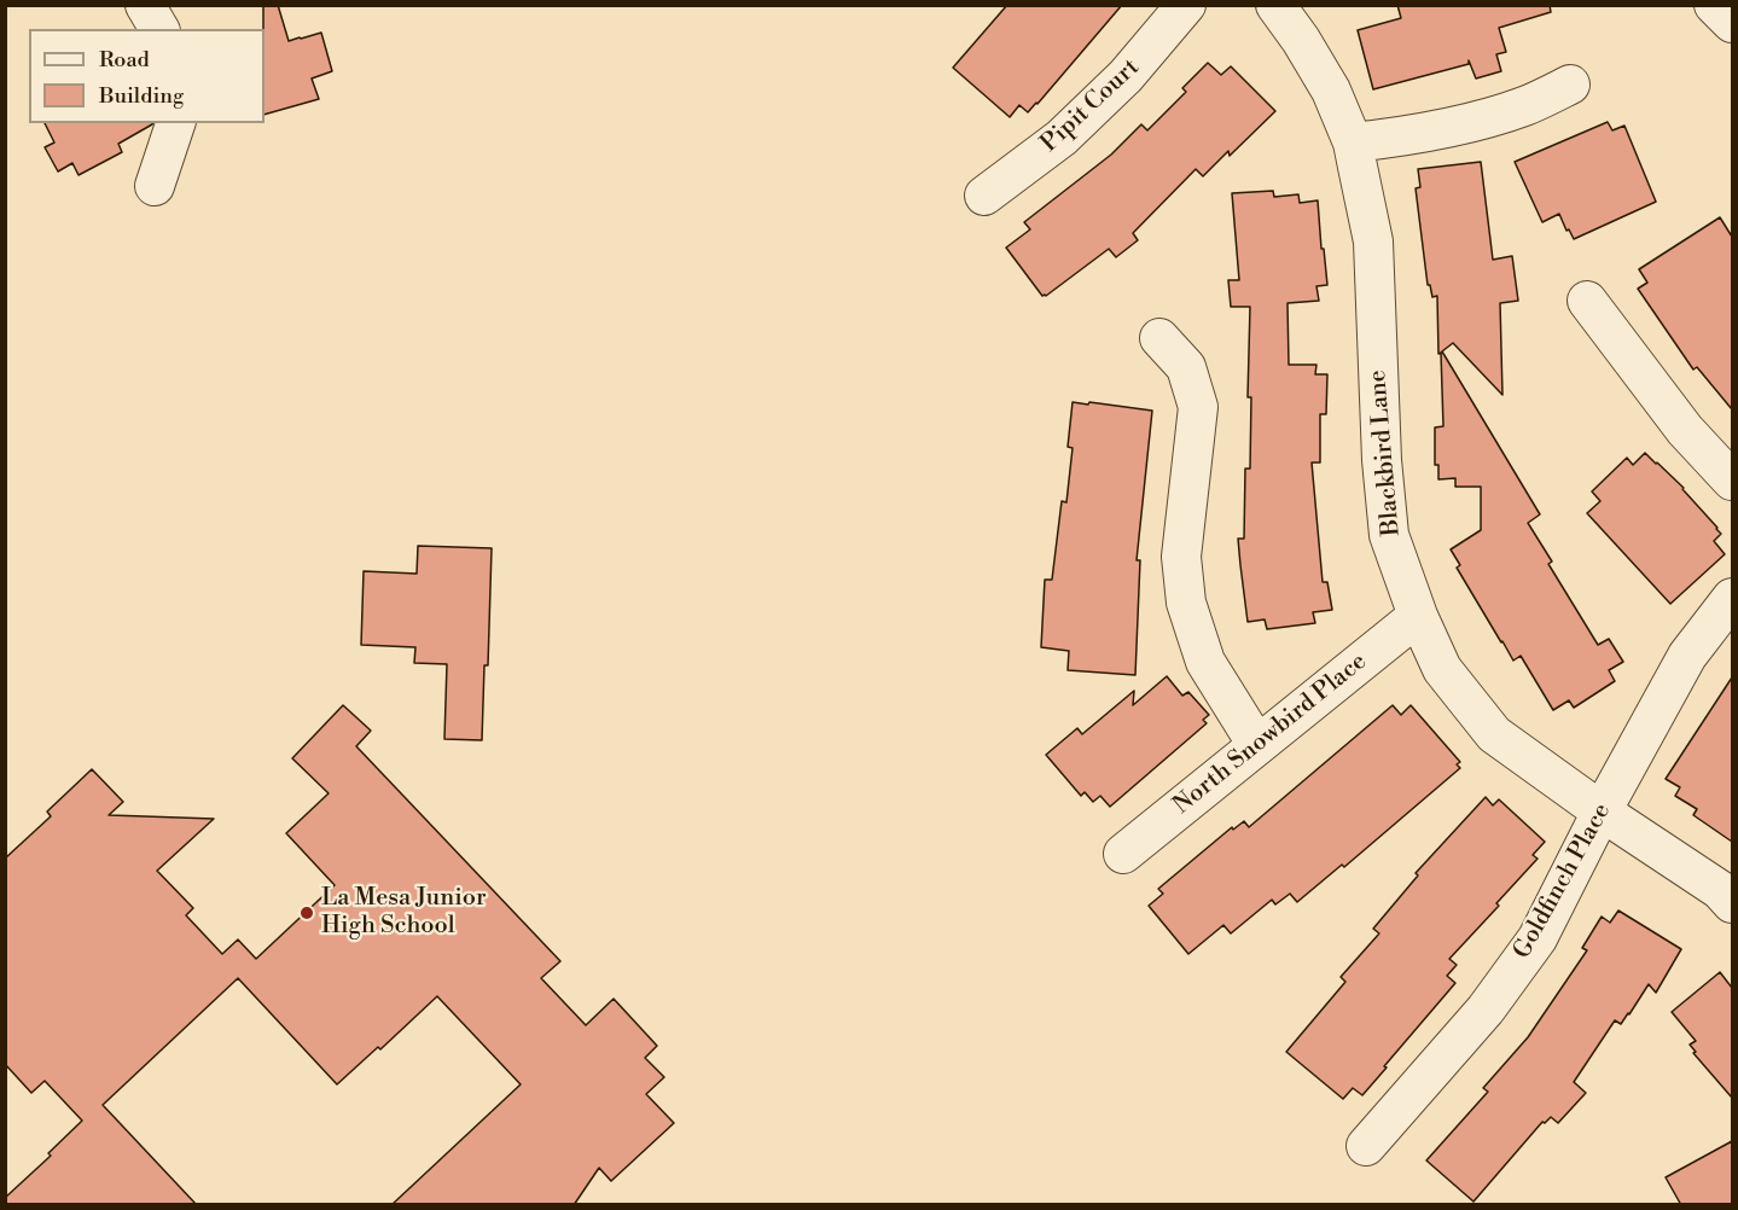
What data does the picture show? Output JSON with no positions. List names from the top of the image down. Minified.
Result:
{"streets":{"street":["Pipit Court","Blackbird Lane","North Snowbird Place","Goldfinch Place"]},"crossings":[["Blackbird Lane","North Snowbird Place"],["Blackbird Lane","Goldfinch Place"]],"places":["La Mesa Junior High School"],"legend":["Road","Building"]}
